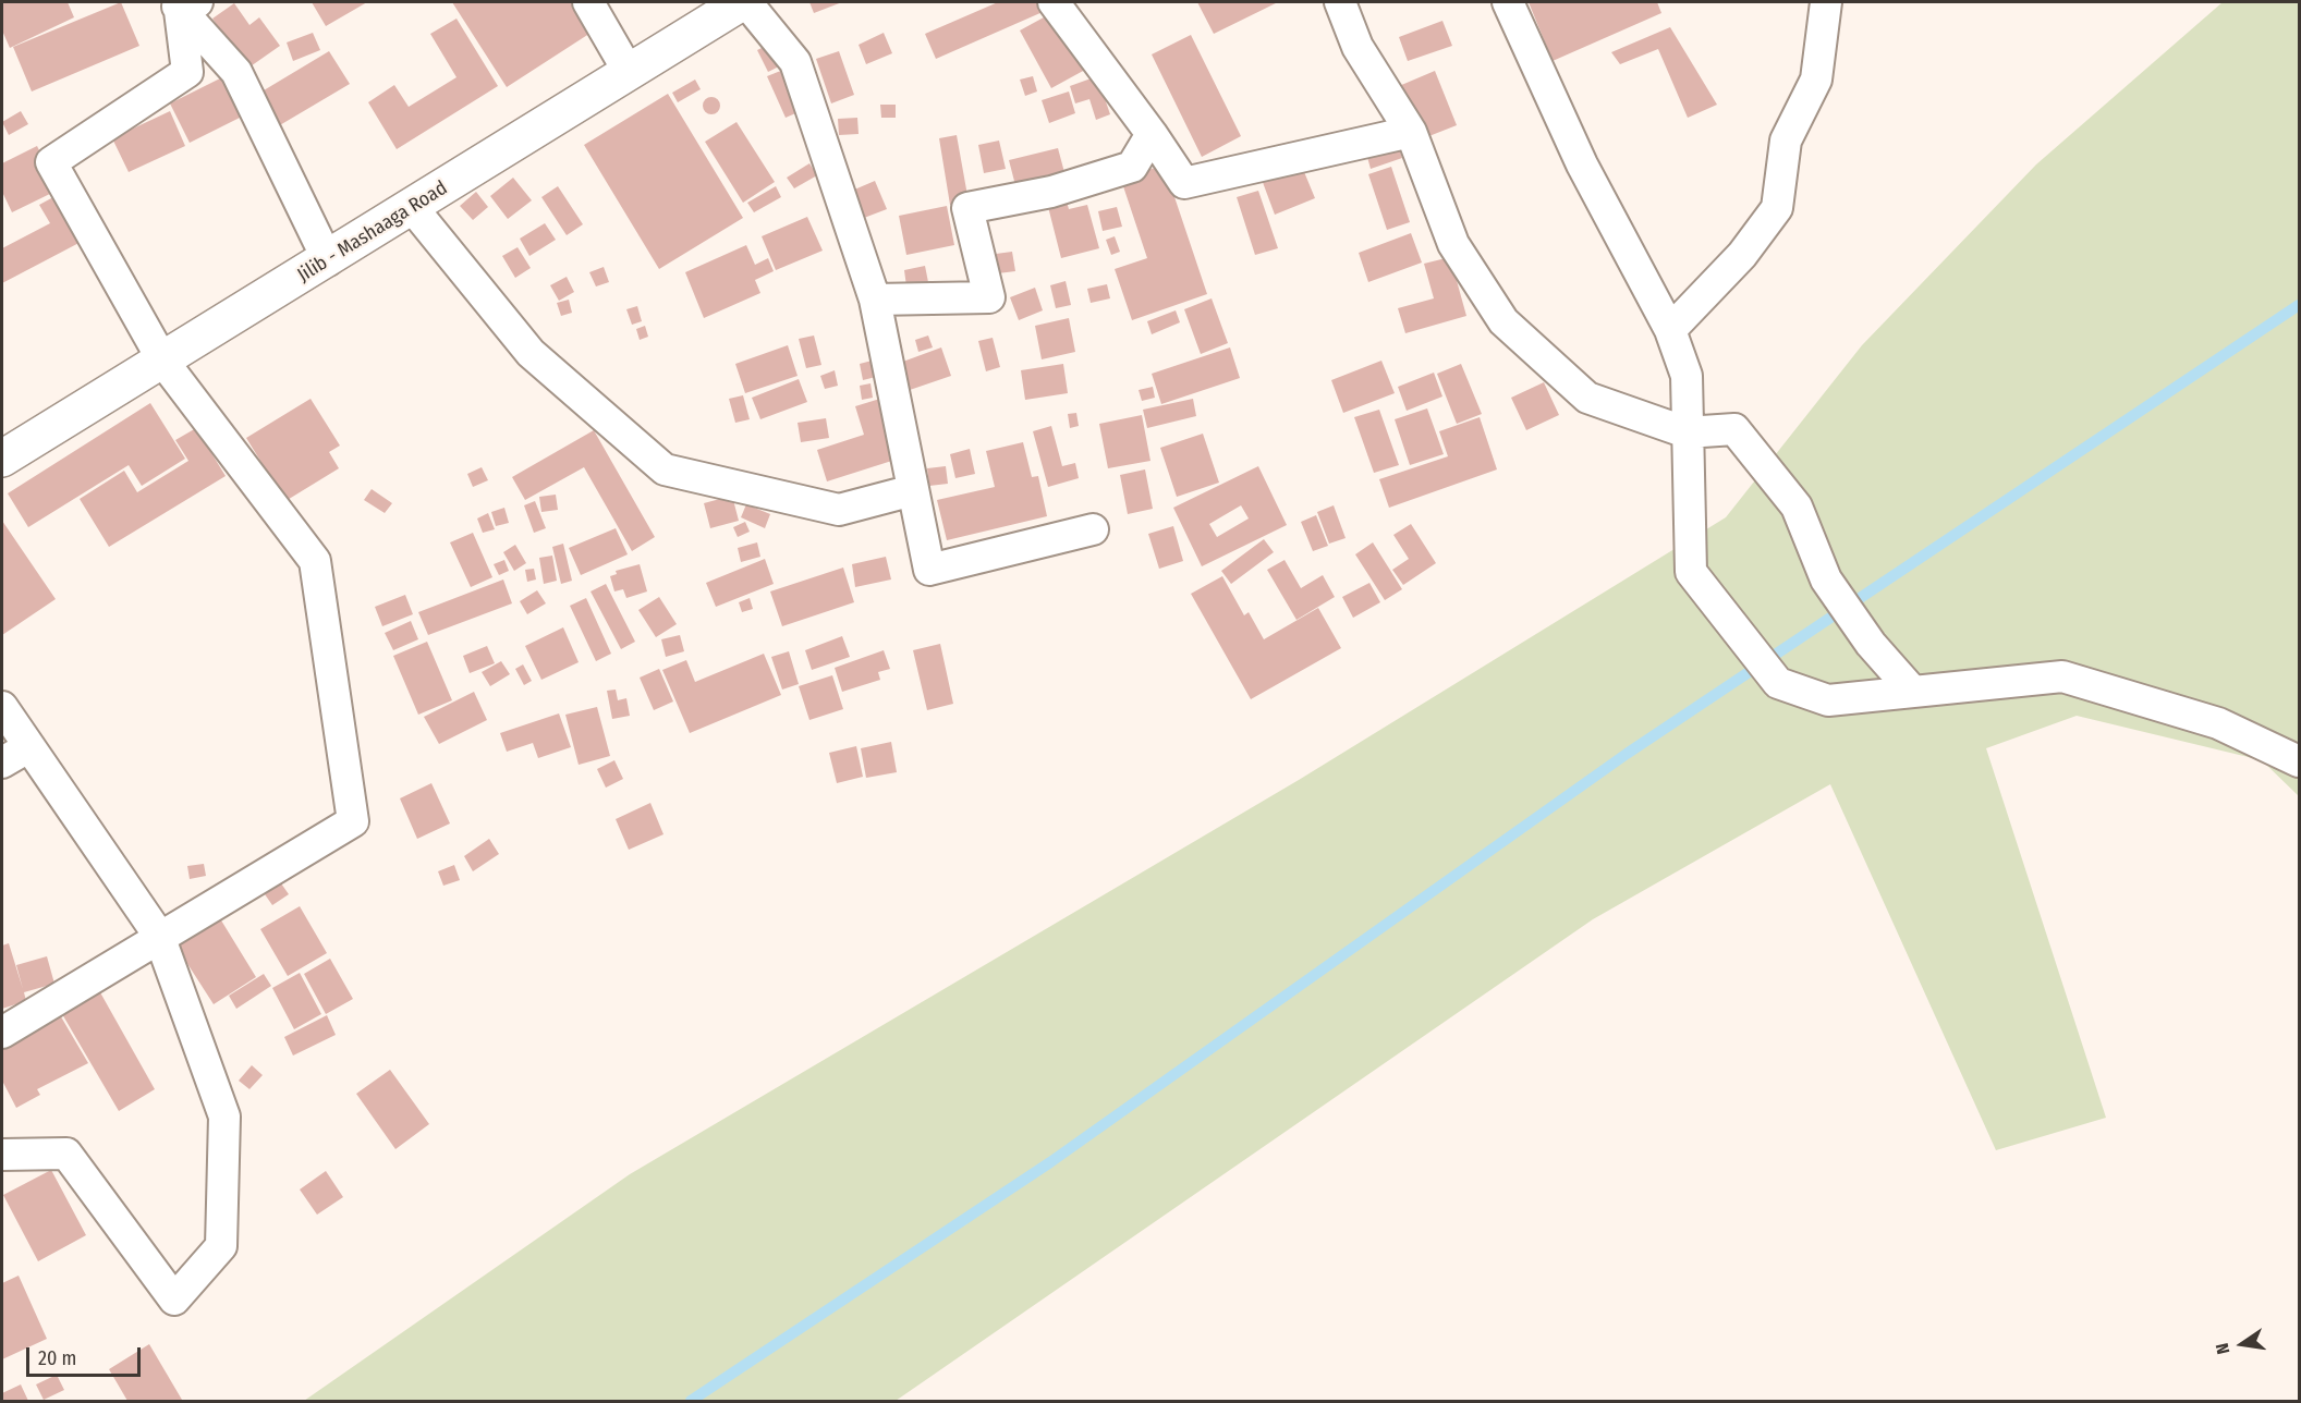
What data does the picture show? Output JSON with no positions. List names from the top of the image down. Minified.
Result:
{"streets":{"main road":["Jilib - Mashaaga Road"]},"scale_bar":"20 m","north":"left"}
